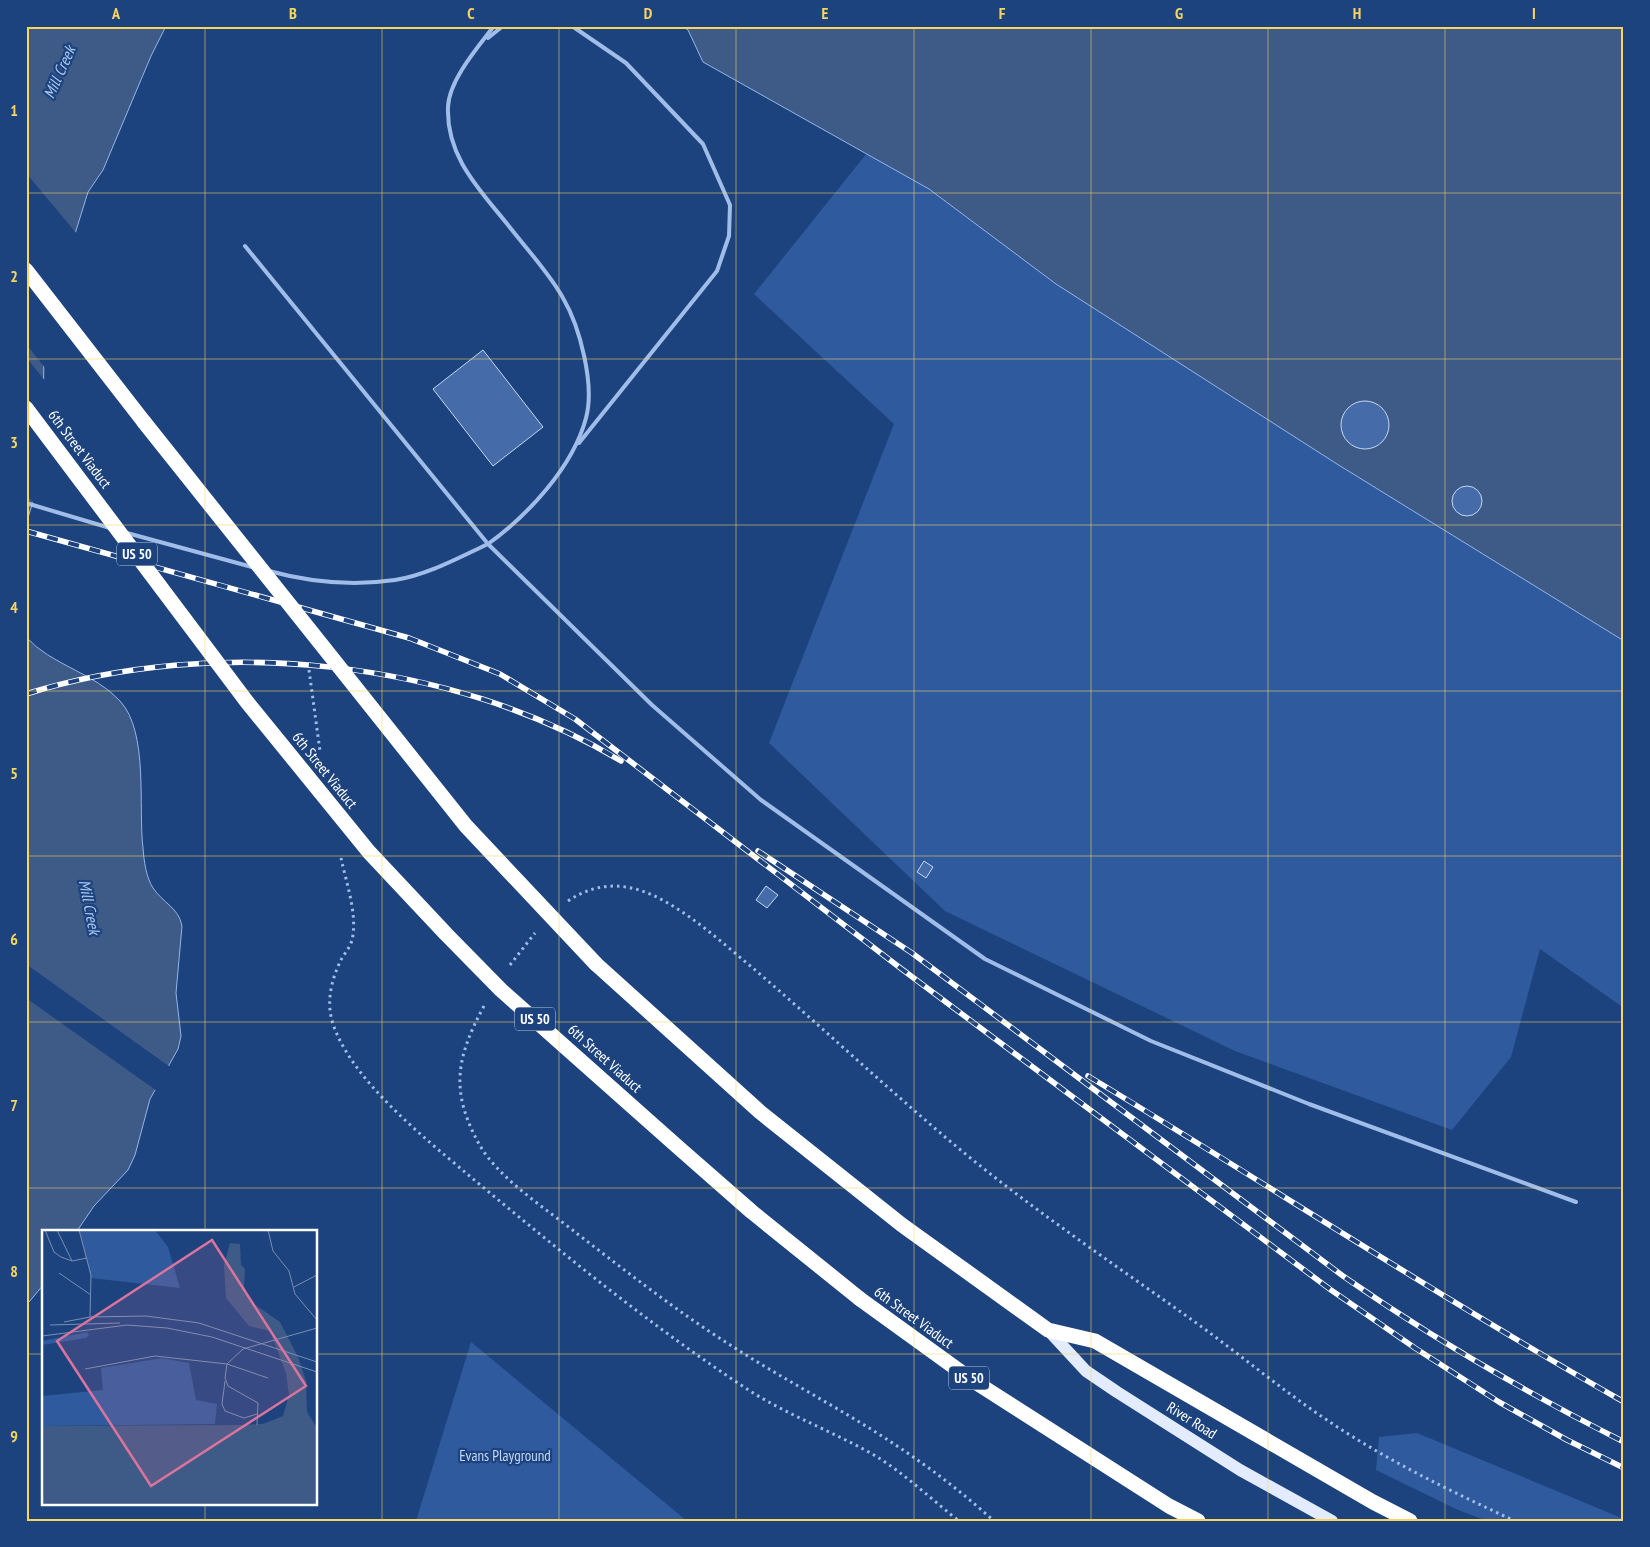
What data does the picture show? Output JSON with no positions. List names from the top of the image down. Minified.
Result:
{"streets":{"highway":["6th Street Viaduct","US 50"],"main road":["River Road"]},"water":["Mill Creek"],"parks":["Evans Playground"],"grid":{"columns":["A","B","C","D","E","F","G","H","I"],"rows":["1","2","3","4","5","6","7","8","9"]}}
